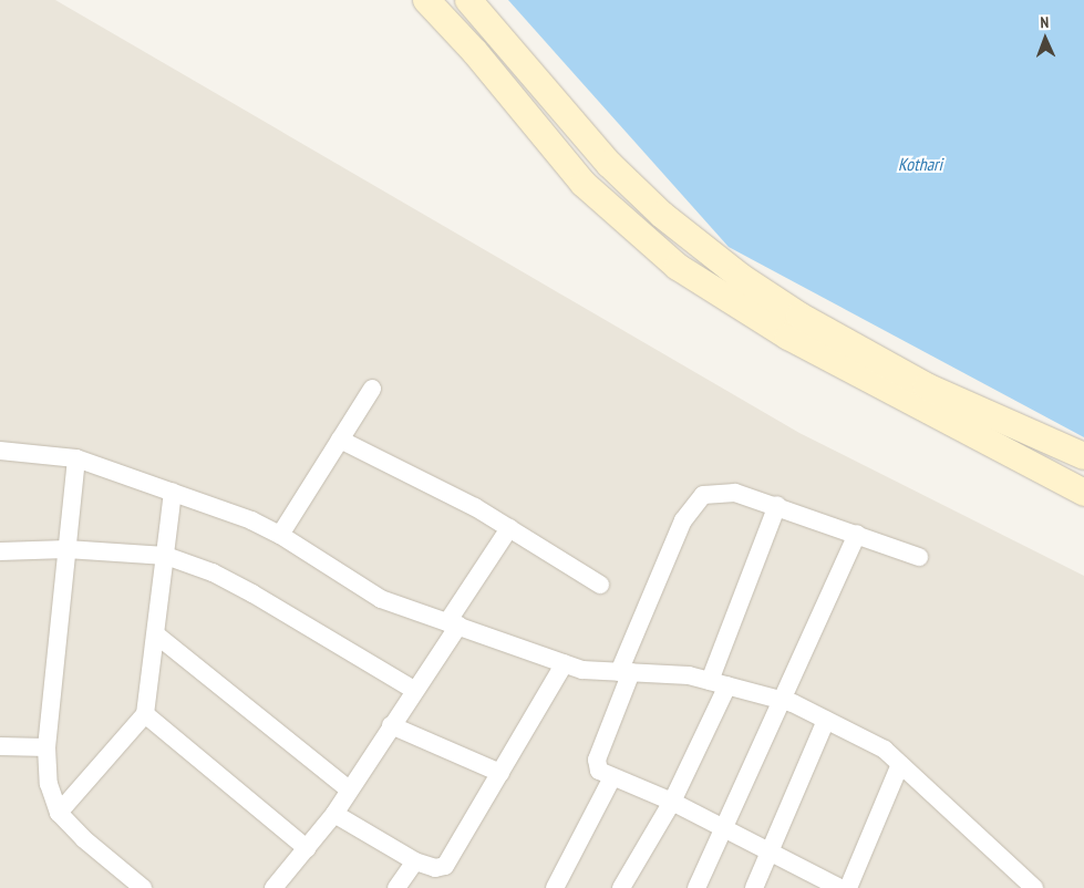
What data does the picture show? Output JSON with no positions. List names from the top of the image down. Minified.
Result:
{"water":["Kothari"],"north":"top"}
